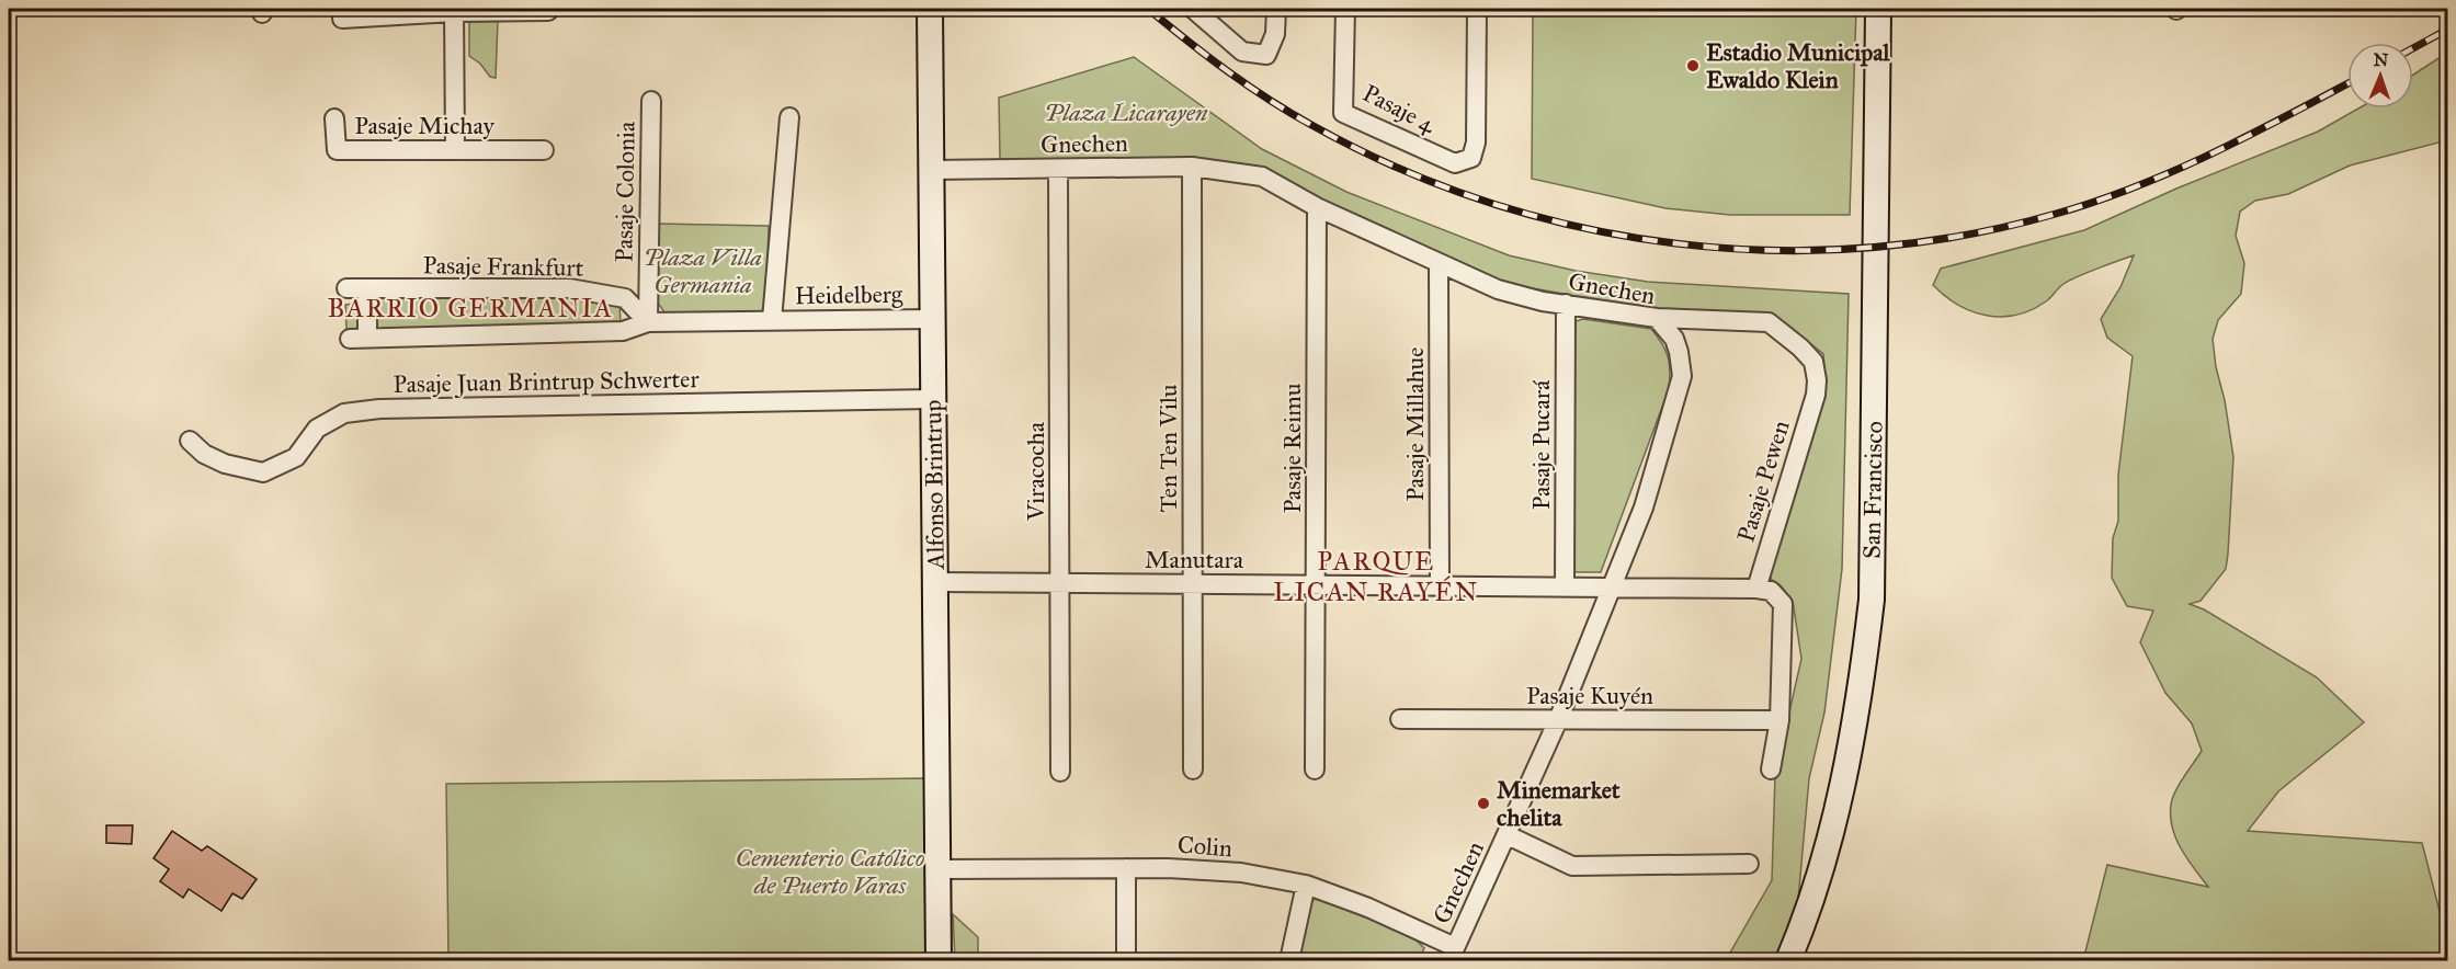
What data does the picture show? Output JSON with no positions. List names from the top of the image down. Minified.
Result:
{"streets":{"street":["Pasaje 4","Pasaje Michay","Gnechen","Pasaje Colonia","Pasaje Frankfurt","Heidelberg","Pasaje Juan Brintrup Schwerter","Pasaje Millahue","Pasaje Pucará","Ten Ten Vilu","Pasaje Reimu","Viracocha","Pasaje Pewen","Alfonso Brintrup","San Francisco","Manutara","Pasaje Kuyén","Colin"]},"crossings":[["Gnechen","Pasaje Millahue"],["Gnechen","Pasaje Pucará"],["Gnechen","Ten Ten Vilu"],["Gnechen","Pasaje Reimu"],["Gnechen","Viracocha"],["Gnechen","Pasaje Pewen"],["Gnechen","Alfonso Brintrup"],["Gnechen","Manutara"],["Gnechen","Pasaje Kuyén"],["Gnechen","Colin"],["Pasaje Colonia","Pasaje Frankfurt"],["Pasaje Colonia","Heidelberg"],["Pasaje Frankfurt","Heidelberg"],["Heidelberg","Alfonso Brintrup"],["Pasaje Juan Brintrup Schwerter","Alfonso Brintrup"],["Pasaje Millahue","Manutara"],["Pasaje Pucará","Manutara"],["Ten Ten Vilu","Manutara"],["Pasaje Reimu","Manutara"],["Viracocha","Manutara"],["Pasaje Pewen","Manutara"],["Alfonso Brintrup","Manutara"],["Alfonso Brintrup","Colin"]],"districts":["BARRIO GERMANIA","PARQUE LICAN RAYÉN"],"parks":["Plaza Licarayen","Plaza Villa Germania","Cementerio Católico de Puerto Varas"],"places":["Estadio Municipal Ewaldo Klein","Minemarket chelita"],"north":"top"}
